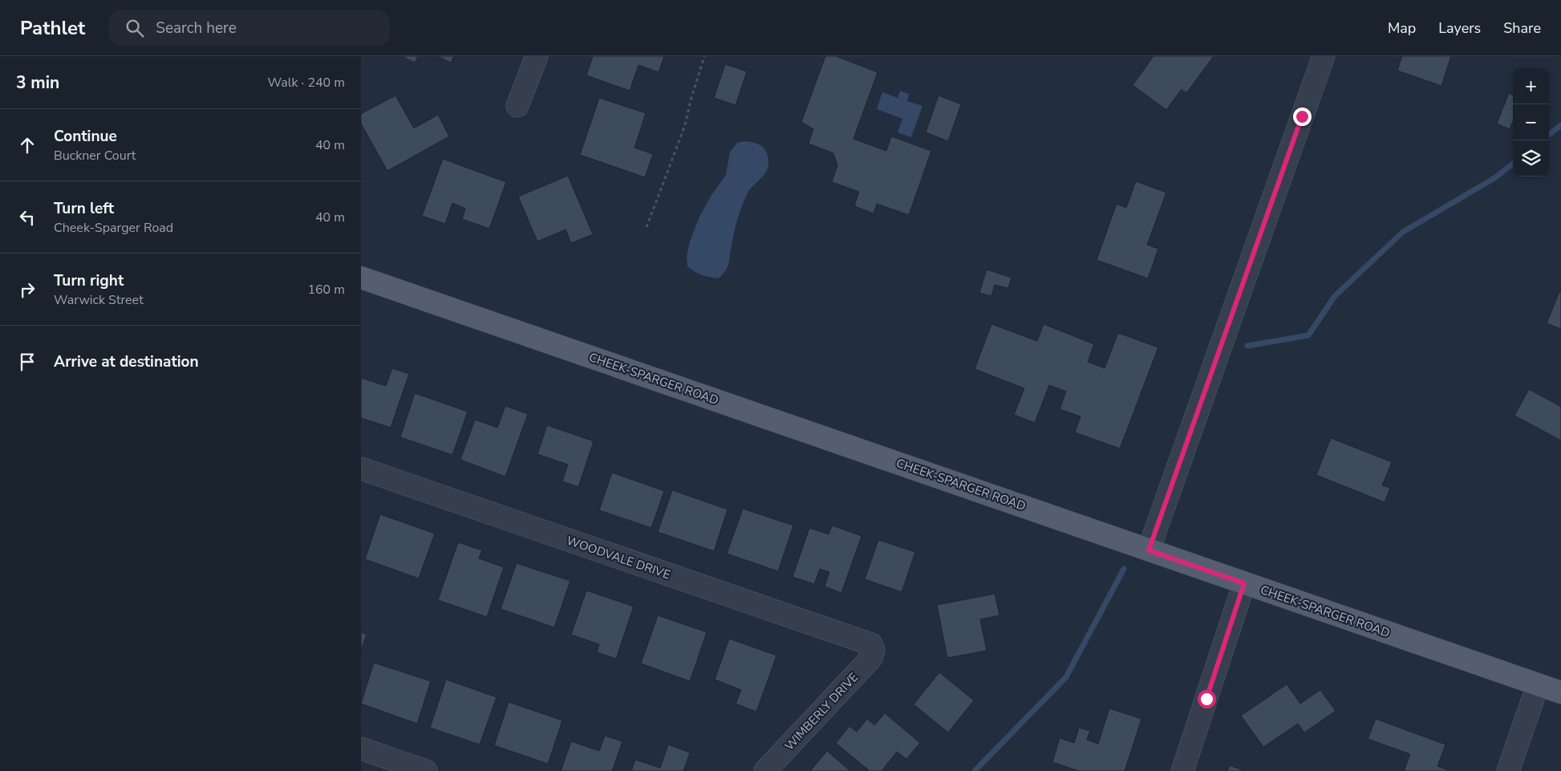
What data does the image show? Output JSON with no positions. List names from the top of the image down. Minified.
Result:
{"streets":{"main road":["CHEEK-SPARGER ROAD"],"street":["WOODVALE DRIVE","WIMBERLY DRIVE"]},"crossings":[["WOODVALE DRIVE","WIMBERLY DRIVE"]],"page":{"header":"Pathlet","search":"Search here","nav":["Map","Layers","Share"],"heading":["3 min","Walk · 240 m"],"map_buttons":["+","−"],"list":[["Continue","Buckner Court","40 m"],["Turn left","Cheek-Sparger Road","40 m"],["Turn right","Warwick Street","160 m"],"Arrive at destination"]}}
